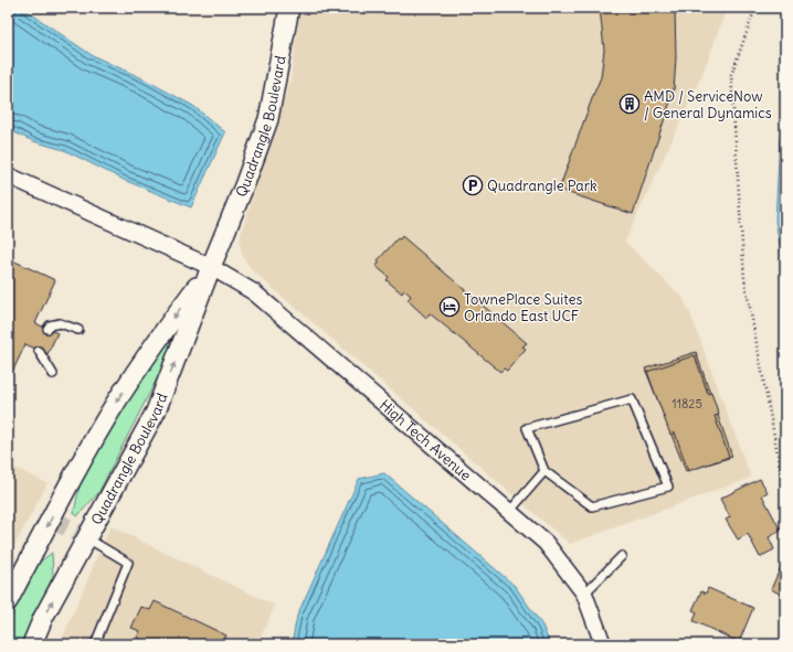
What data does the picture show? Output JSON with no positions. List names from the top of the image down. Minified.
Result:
{"streets":{"street":["Quadrangle Boulevard","High Tech Avenue"]},"crossings":[["Quadrangle Boulevard","High Tech Avenue"]],"places":{"building":["AMD / ServiceNow / General Dynamics"],"parking":["Quadrangle Park"],"hotel":["TownePlace Suites Orlando East UCF"]},"house_numbers":["11825"]}
